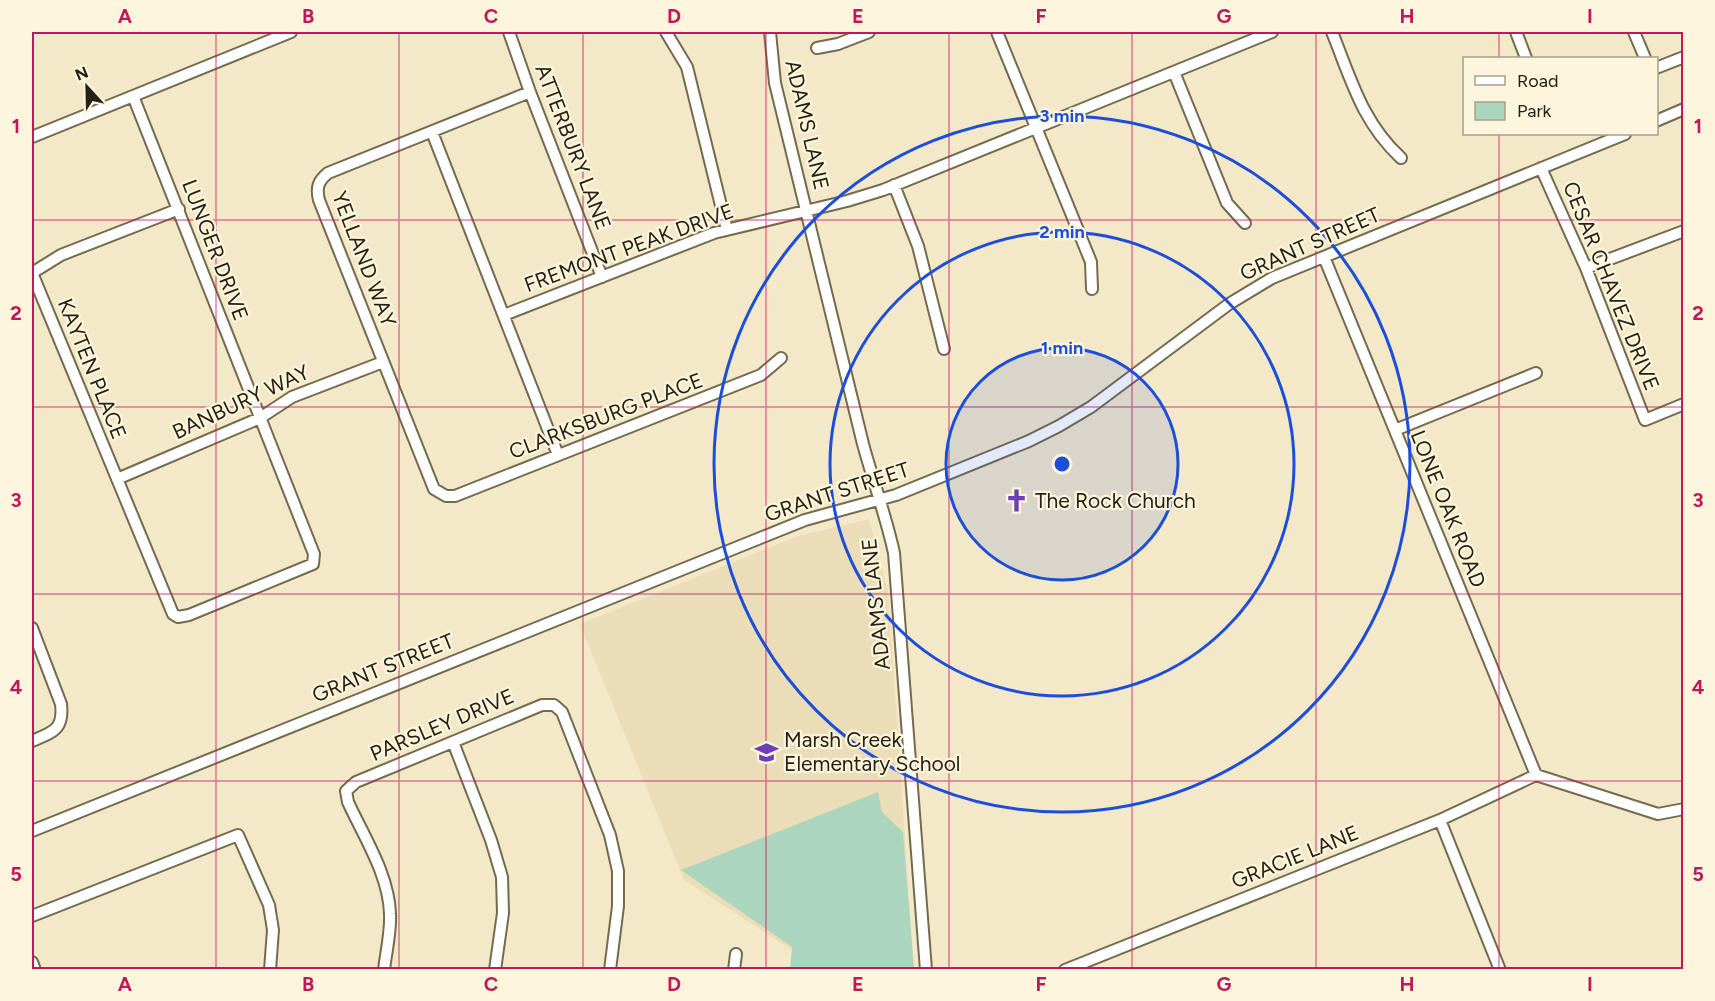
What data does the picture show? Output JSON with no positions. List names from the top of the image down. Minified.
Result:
{"streets":{"street":["ADAMS LANE","ATTERBURY LANE","GRANT STREET","FREMONT PEAK DRIVE","LUNGER DRIVE","YELLAND WAY","CESAR CHAVEZ DRIVE","KAYTEN PLACE","BANBURY WAY","CLARKSBURG PLACE","LONE OAK ROAD","PARSLEY DRIVE","GRACIE LANE"]},"crossings":[["ADAMS LANE","GRANT STREET"],["ADAMS LANE","FREMONT PEAK DRIVE"],["ATTERBURY LANE","FREMONT PEAK DRIVE"],["ATTERBURY LANE","YELLAND WAY"],["GRANT STREET","CESAR CHAVEZ DRIVE"],["GRANT STREET","LONE OAK ROAD"],["LUNGER DRIVE","KAYTEN PLACE"],["LUNGER DRIVE","BANBURY WAY"],["YELLAND WAY","BANBURY WAY"],["YELLAND WAY","CLARKSBURG PLACE"],["KAYTEN PLACE","BANBURY WAY"],["LONE OAK ROAD","GRACIE LANE"]],"places":{"church":["The Rock Church"],"school or university":["Marsh Creek Elementary School"]},"legend":["Road","Park"],"north":"top","grid":{"columns":["A","B","C","D","E","F","G","H","I"],"rows":["1","2","3","4","5"]},"rings":["3 min","2 min","1 min"]}
